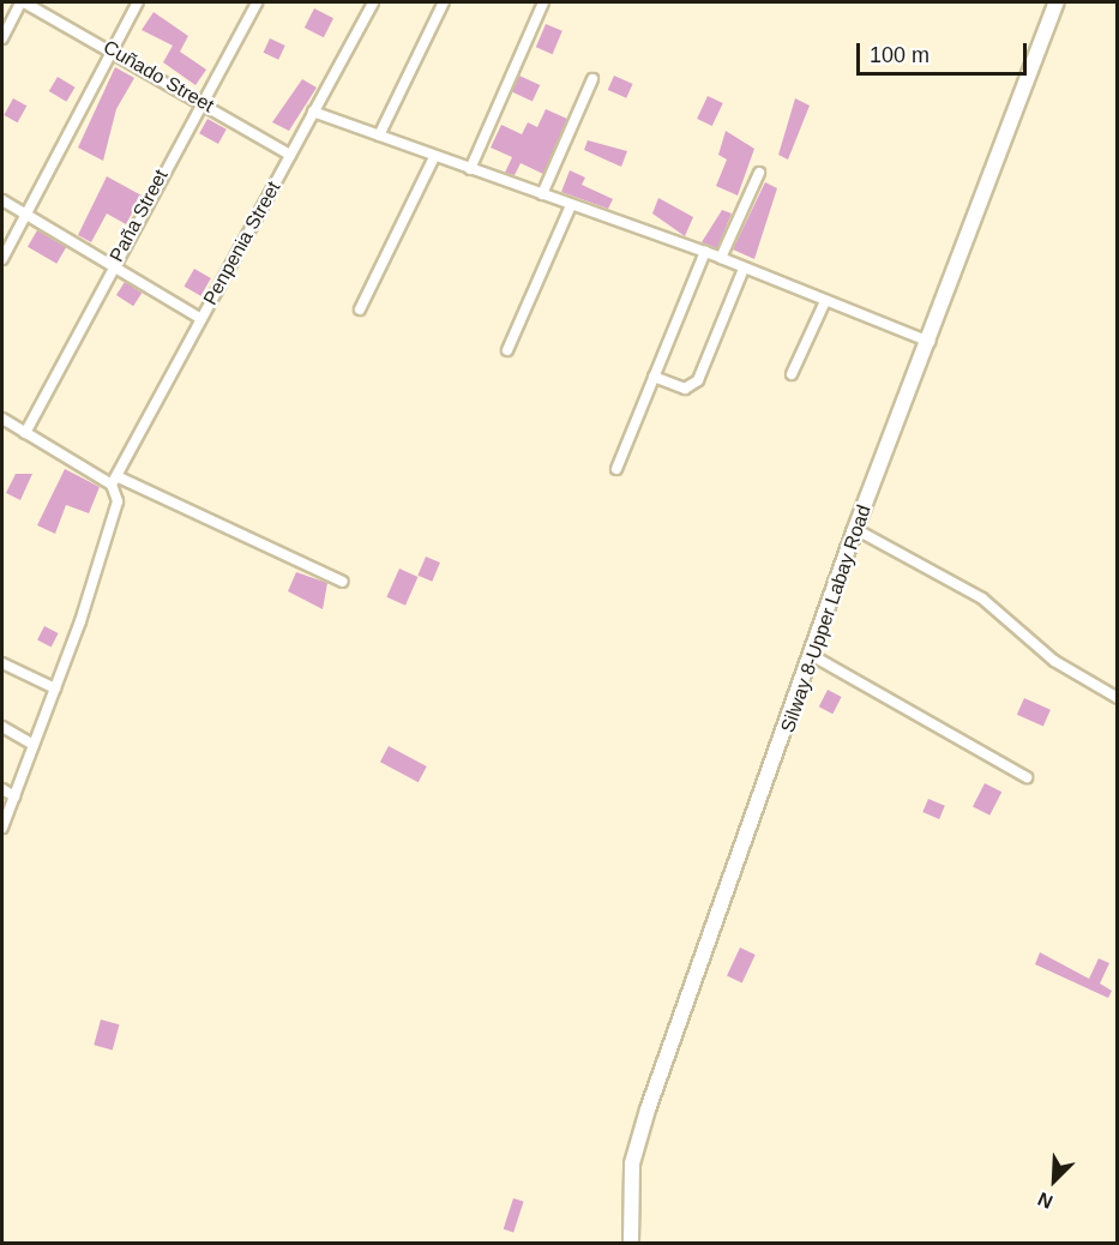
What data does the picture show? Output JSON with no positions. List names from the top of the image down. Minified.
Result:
{"streets":{"main road":["Silway 8-Upper Labay Road"],"street":["Cuñado Street","Paña Street","Penpenia Street"]},"crossings":[["Cuñado Street","Paña Street"],["Cuñado Street","Penpenia Street"]],"scale_bar":"100 m","north":"bottom left"}
